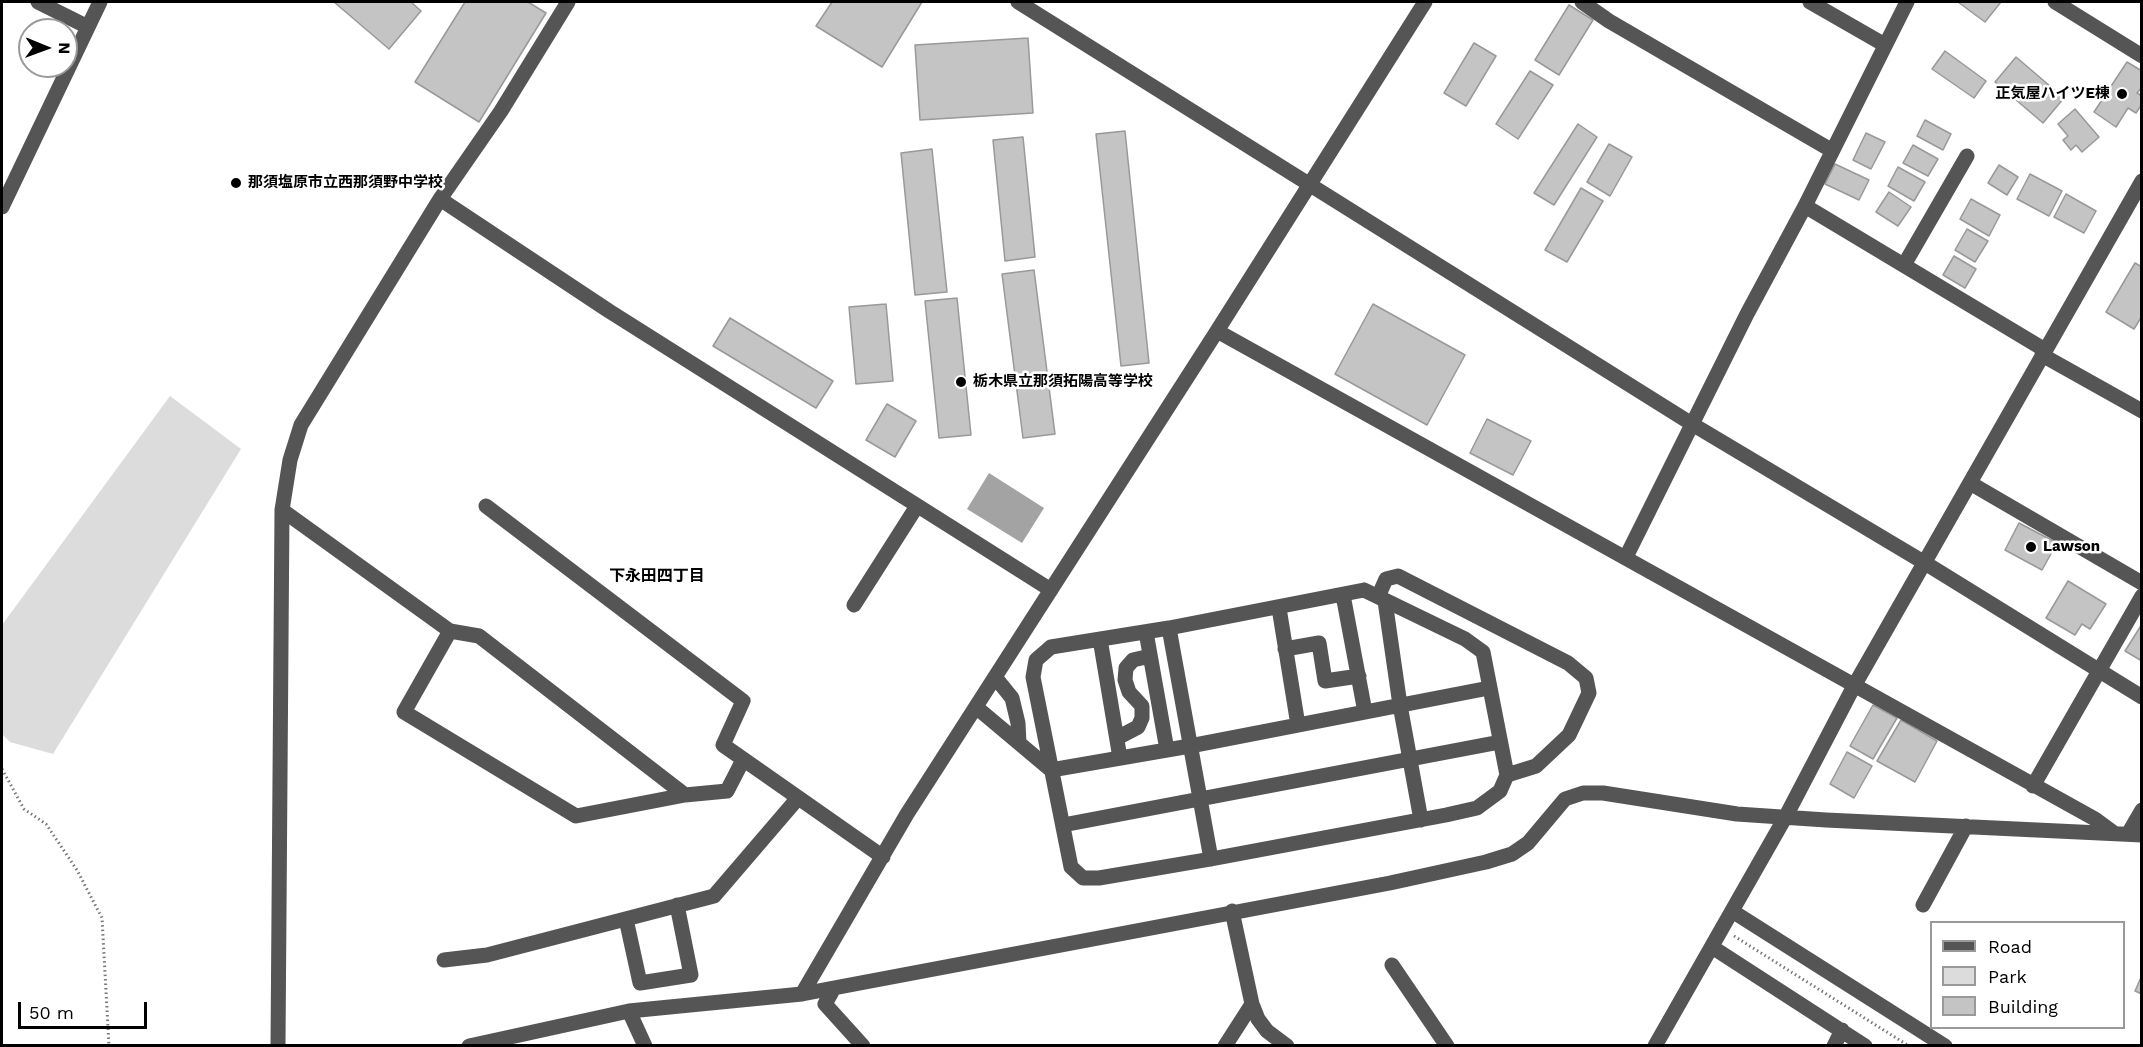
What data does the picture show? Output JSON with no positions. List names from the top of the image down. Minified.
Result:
{"districts":["下永田四丁目"],"places":["正気屋ハイツE棟","那須塩原市立西那須野中学校","栃木県立那須拓陽高等学校","Lawson"],"legend":["Road","Park","Building"],"scale_bar":"50 m","north":"right"}
